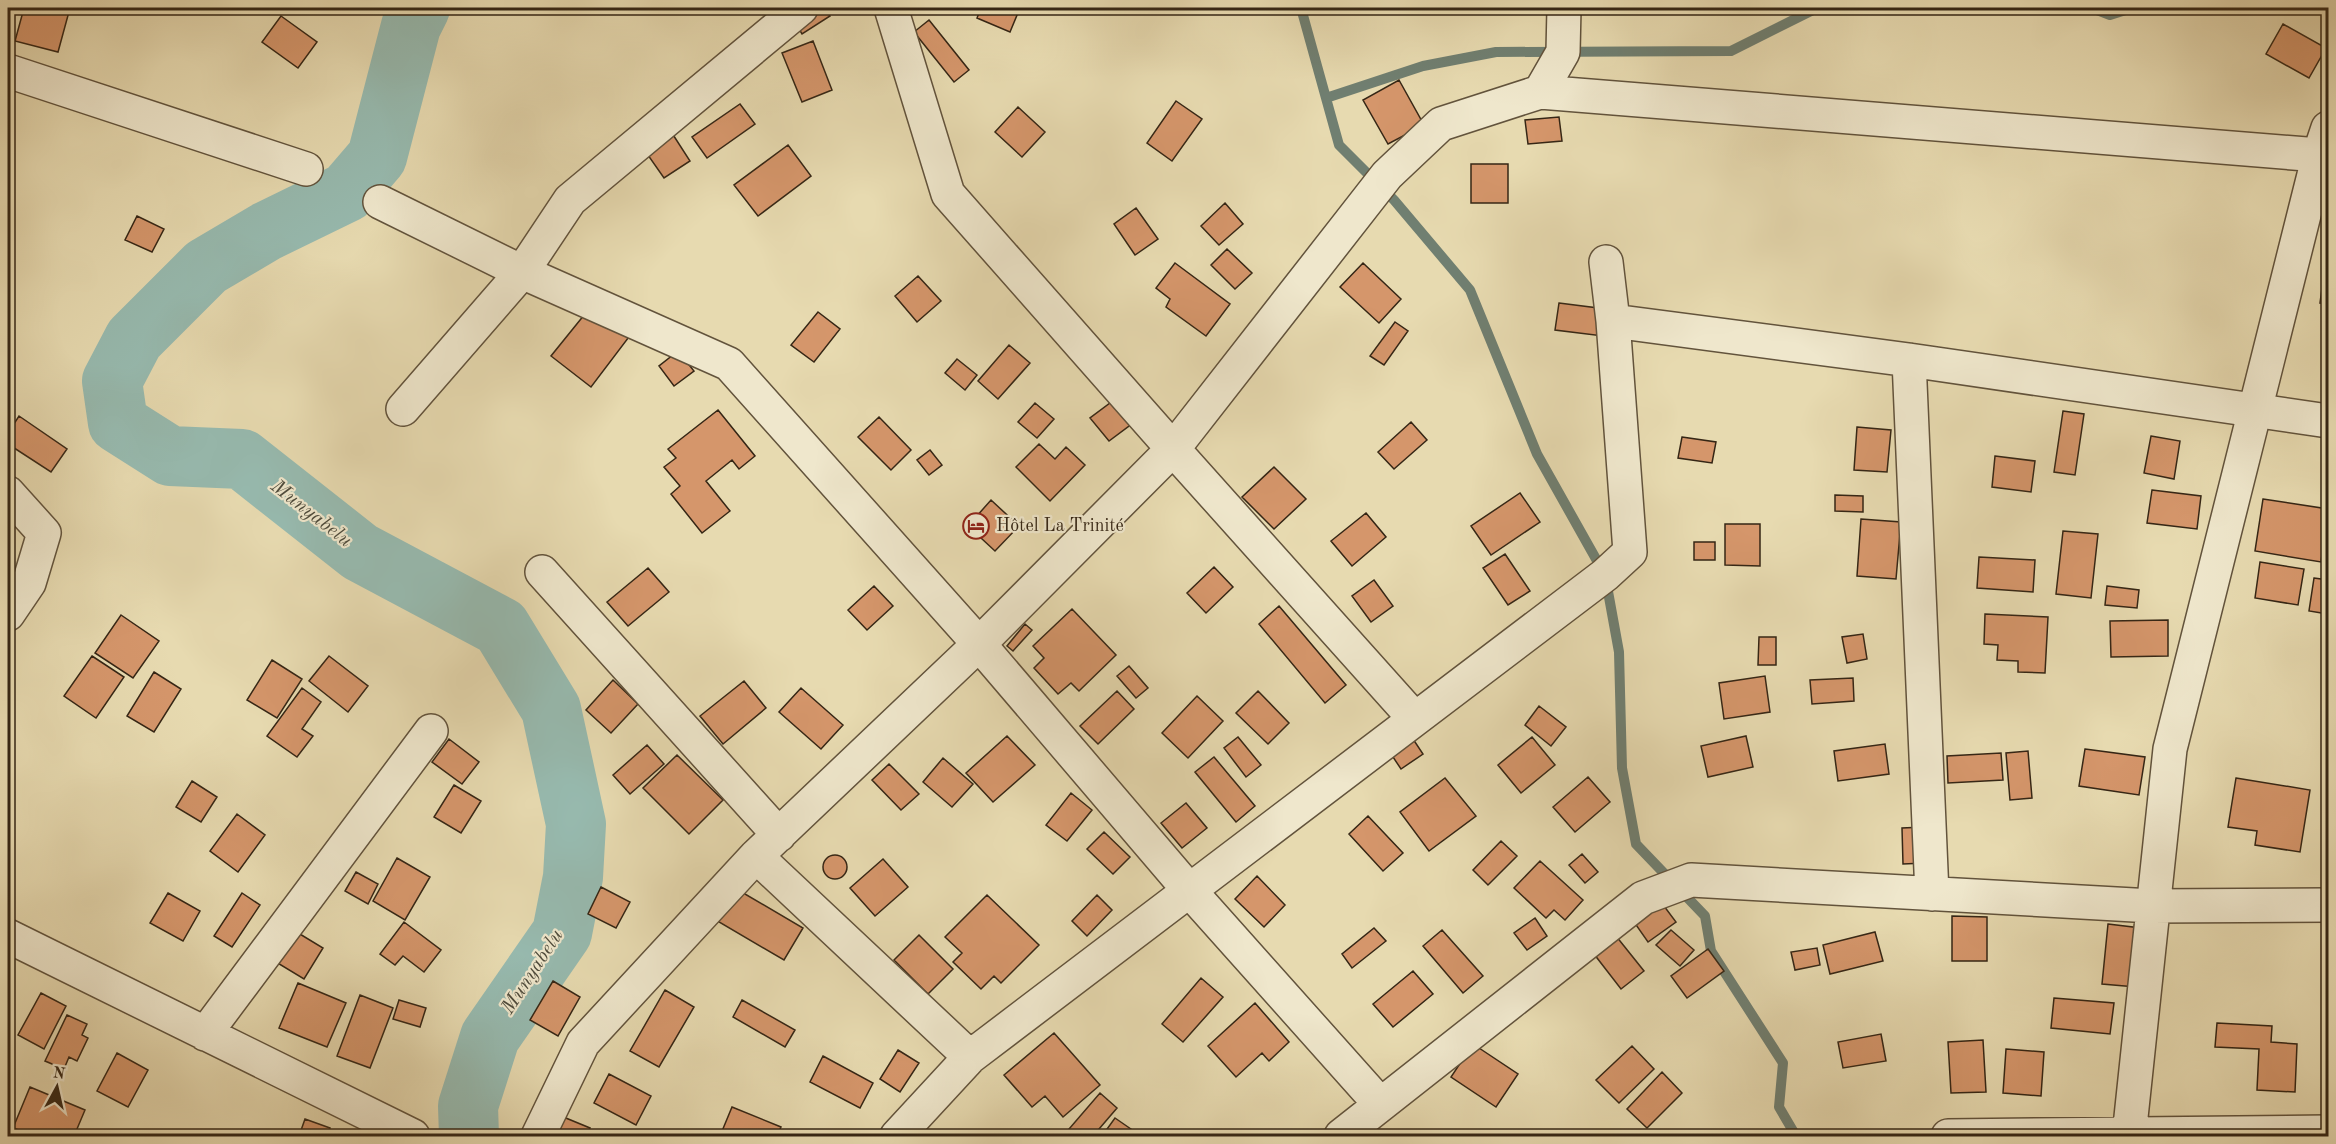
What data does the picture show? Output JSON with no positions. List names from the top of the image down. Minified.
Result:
{"water":["Munyabelu"],"places":{"hotel":["Hôtel La Trinité"]},"north":"top"}
